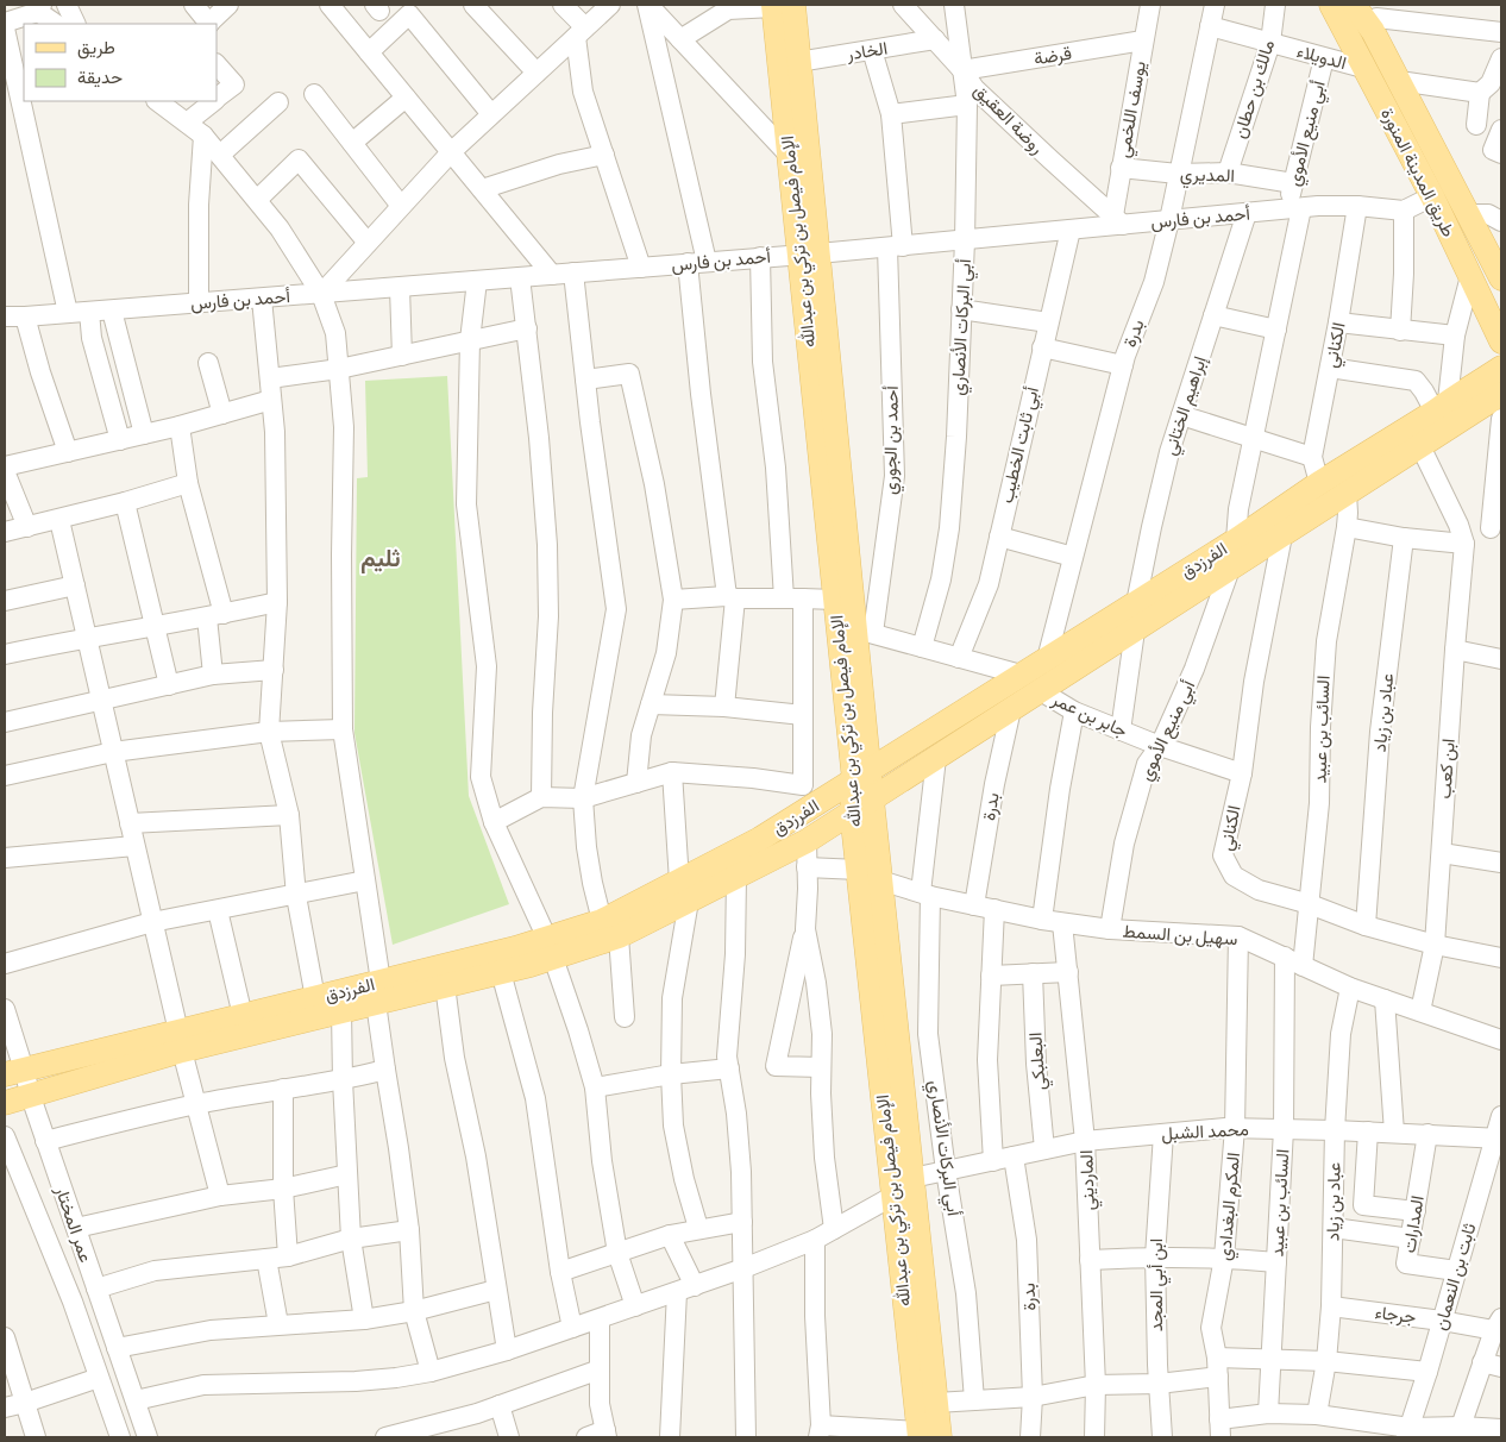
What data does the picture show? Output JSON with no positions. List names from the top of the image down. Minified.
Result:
{"streets":{"main road":["طريق المدينة المنورة","الإمام فيصل بن تركي بن عبدالله","الفرزدق"],"street":["الخادر","قرضة","الدويلاء","مالك بن حطان","يوسف اللخمي","روضة العقيق","أبي منيع الأموي","المديري","أحمد بن فارس","أبي البركات الأنصاري","بدرة","الكناني","إبراهيم الختاني","أحمد بن الجوري","أبي ثابت الخطيب","عباد بن زياد","جابر بن عمر","السائب بن عبيد","ابن كعب","سهيل بن السمط","البعلبكي","محمد الشبل","المارديني","المكرم البغدادي","عمر المختار","المدارات","ثابت بن النعمان","ابن أبي المجد","جرجاء"]},"crossings":[["الخادر","روضة العقيق"],["الخادر","الإمام فيصل بن تركي بن عبدالله"],["الخادر","أحمد بن الجوري"],["قرضة","يوسف اللخمي"],["قرضة","روضة العقيق"],["قرضة","أبي البركات الأنصاري"],["الدويلاء","مالك بن حطان"],["الدويلاء","أبي منيع الأموي"],["الدويلاء","طريق المدينة المنورة"],["الدويلاء","بدرة"],["مالك بن حطان","المديري"],["يوسف اللخمي","روضة العقيق"],["يوسف اللخمي","المديري"],["يوسف اللخمي","أحمد بن فارس"],["روضة العقيق","أحمد بن فارس"],["روضة العقيق","أبي البركات الأنصاري"],["أبي منيع الأموي","المديري"],["أبي منيع الأموي","أحمد بن فارس"],["أبي منيع الأموي","الفرزدق"],["أبي منيع الأموي","جابر بن عمر"],["أبي منيع الأموي","سهيل بن السمط"],["المديري","بدرة"],["أحمد بن فارس","الإمام فيصل بن تركي بن عبدالله"],["أحمد بن فارس","أبي البركات الأنصاري"],["أحمد بن فارس","بدرة"],["أحمد بن فارس","الكناني"],["أحمد بن فارس","إبراهيم الختاني"],["أحمد بن فارس","أحمد بن الجوري"],["أحمد بن فارس","أبي ثابت الخطيب"],["الإمام فيصل بن تركي بن عبدالله","أحمد بن الجوري"],["الإمام فيصل بن تركي بن عبدالله","الفرزدق"],["الإمام فيصل بن تركي بن عبدالله","سهيل بن السمط"],["الإمام فيصل بن تركي بن عبدالله","محمد الشبل"],["أبي البركات الأنصاري","الفرزدق"],["أبي البركات الأنصاري","سهيل بن السمط"],["أبي البركات الأنصاري","محمد الشبل"],["بدرة","الفرزدق"],["بدرة","سهيل بن السمط"],["بدرة","محمد الشبل"],["الكناني","الفرزدق"],["الكناني","عباد بن زياد"],["الكناني","جابر بن عمر"],["الكناني","السائب بن عبيد"],["الكناني","ابن كعب"],["إبراهيم الختاني","الفرزدق"],["الفرزدق","جابر بن عمر"],["الفرزدق","السائب بن عبيد"],["الفرزدق","ابن كعب"],["الفرزدق","عمر المختار"],["عباد بن زياد","سهيل بن السمط"],["عباد بن زياد","محمد الشبل"],["عباد بن زياد","جرجاء"],["السائب بن عبيد","سهيل بن السمط"],["السائب بن عبيد","محمد الشبل"],["ابن كعب","سهيل بن السمط"],["سهيل بن السمط","المارديني"],["سهيل بن السمط","المكرم البغدادي"],["البعلبكي","محمد الشبل"],["محمد الشبل","المارديني"],["محمد الشبل","المكرم البغدادي"],["محمد الشبل","المدارات"],["محمد الشبل","ثابت بن النعمان"],["محمد الشبل","ابن أبي المجد"],["المدارات","ثابت بن النعمان"],["ثابت بن النعمان","جرجاء"]],"districts":["ثليم"],"legend":["طريق","حديقة"]}
